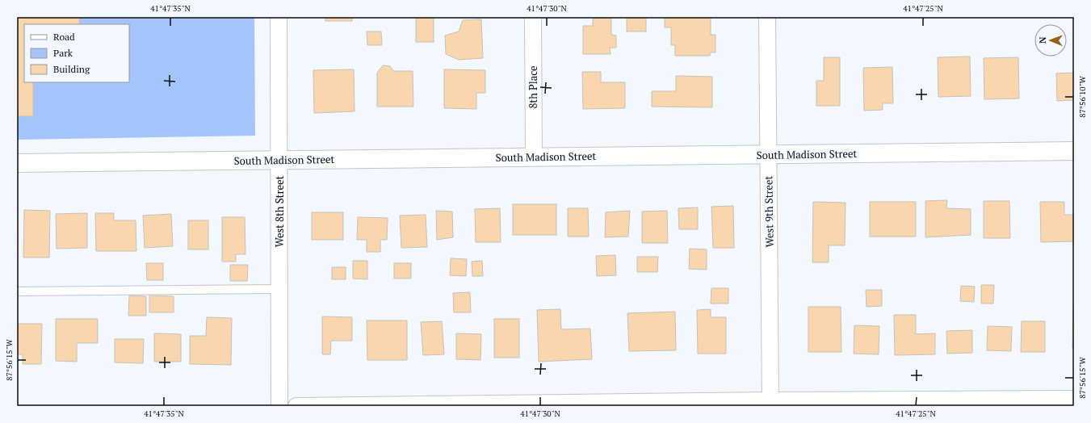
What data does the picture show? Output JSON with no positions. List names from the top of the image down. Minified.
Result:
{"streets":{"street":["8th Place","South Madison Street","West 8th Street","West 9th Street"]},"crossings":[["8th Place","South Madison Street"],["South Madison Street","West 8th Street"],["South Madison Street","West 9th Street"]],"legend":["Road","Park","Building"],"north":"left","coordinates":["41°47'35\"N","41°47'30\"N","41°47'25\"N","87°56'10\"W","87°56'15\"W"]}
